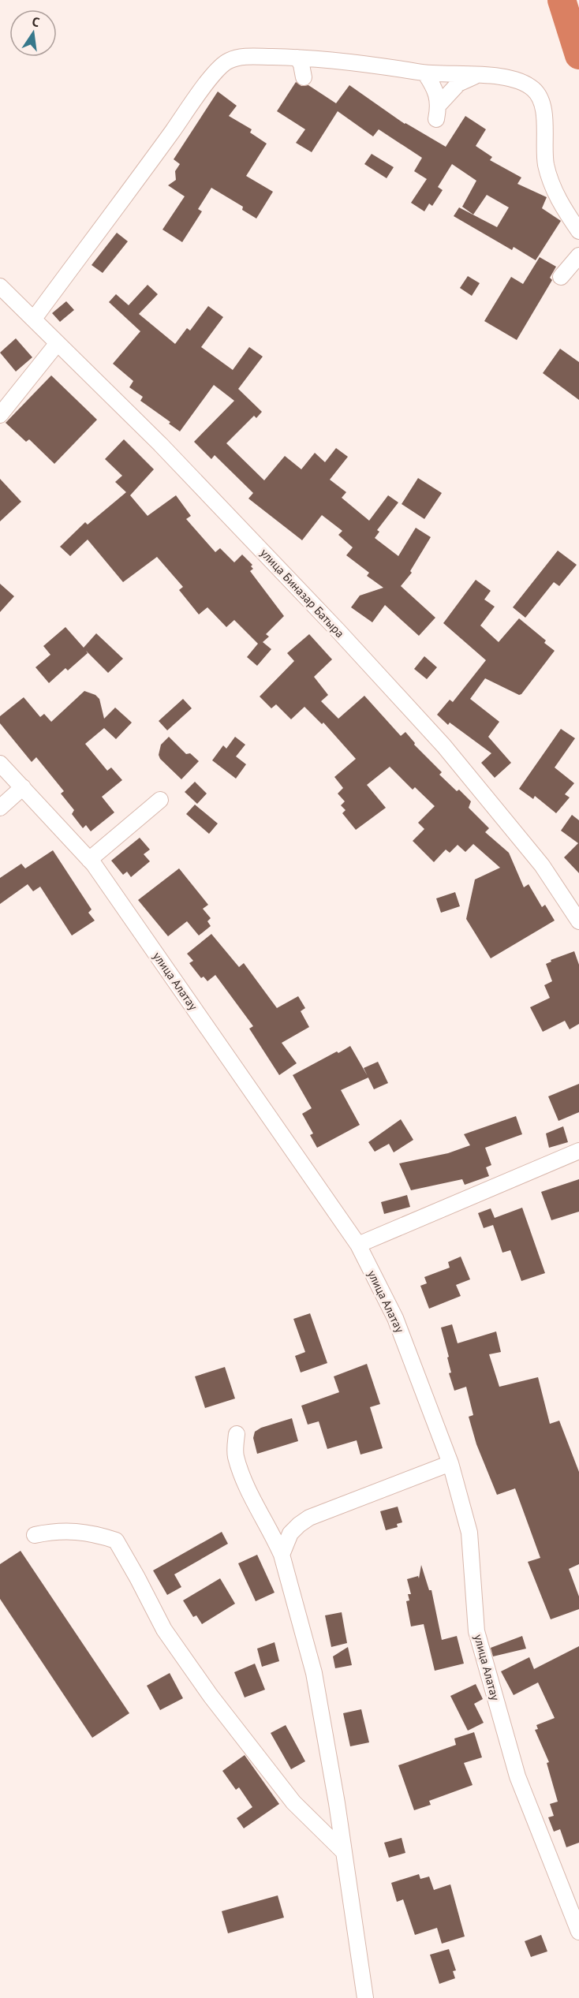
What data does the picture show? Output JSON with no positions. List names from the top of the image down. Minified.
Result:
{"streets":{"street":["улица Биназар Батыра","улица Алатау"]},"north":"top"}
